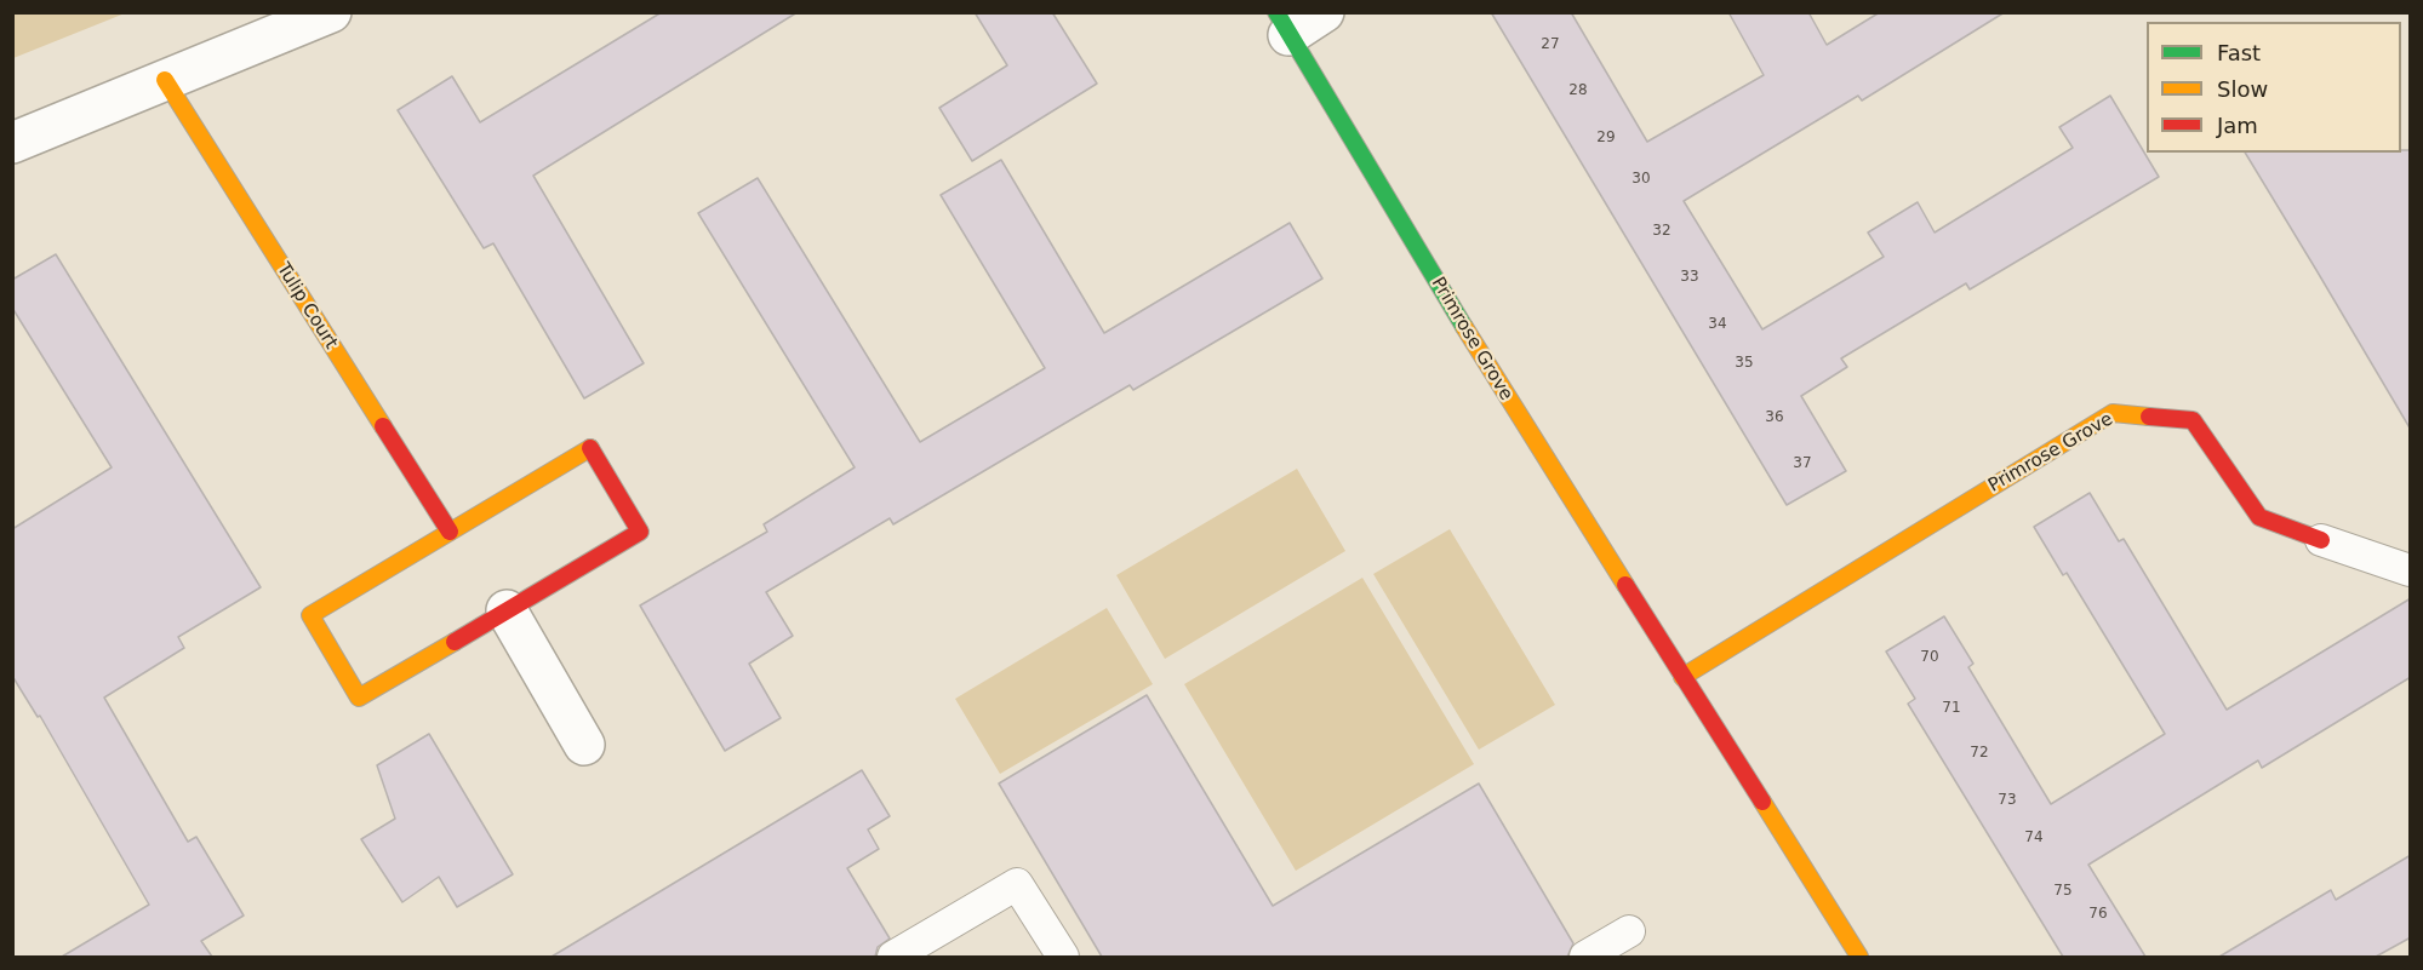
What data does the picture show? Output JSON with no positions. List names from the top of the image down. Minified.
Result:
{"streets":{"street":["Tulip Court","Primrose Grove"]},"house_numbers":["27","28","29","30","32","33","34","35","36","37","70","71","72","73","74","75","76"],"legend":["Fast","Slow","Jam"]}
